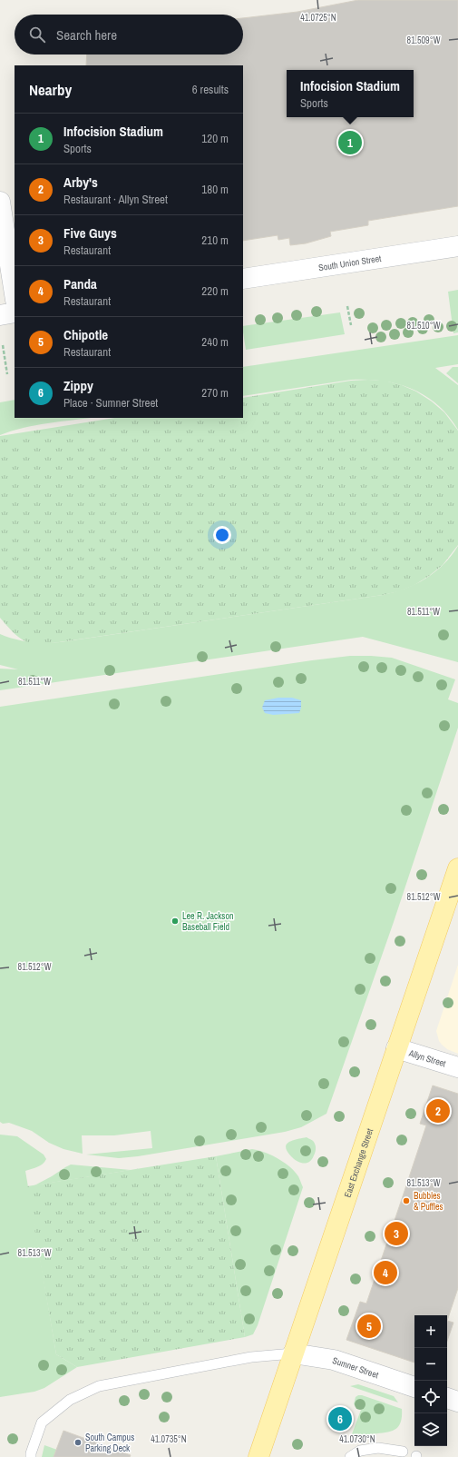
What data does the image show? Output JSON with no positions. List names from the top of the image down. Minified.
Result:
{"streets":{"main road":["East Exchange Street"],"street":["South Union Street","Allyn Street","Sumner Street"]},"crossings":[["Allyn Street","East Exchange Street"],["East Exchange Street","Sumner Street"]],"places":["Lee R. Jackson Baseball Field","Bubbles & Puffles","South Campus Parking Deck"],"page":{"search":"Search here","heading":["Nearby","6 results"],"popup":["Infocision Stadium","Sports"],"list":[{"mark":"1","name":"Infocision Stadium","note":"Sports","value":"120 m"},{"mark":"2","name":"Arby's","note":"Restaurant · Allyn Street","value":"180 m"},{"mark":"3","name":"Five Guys","note":"Restaurant","value":"210 m"},{"mark":"4","name":"Panda","note":"Restaurant","value":"220 m"},{"mark":"5","name":"Chipotle","note":"Restaurant","value":"240 m"},{"mark":"6","name":"Zippy","note":"Place · Sumner Street","value":"270 m"}],"pins":["1","2","3","4","5","6"],"map_buttons":["+","−"]},"coordinates":["41.0725°N","81.509°W","81.510°W","81.511°W","81.512°W","81.513°W","41.0735°N","41.0730°N"]}
